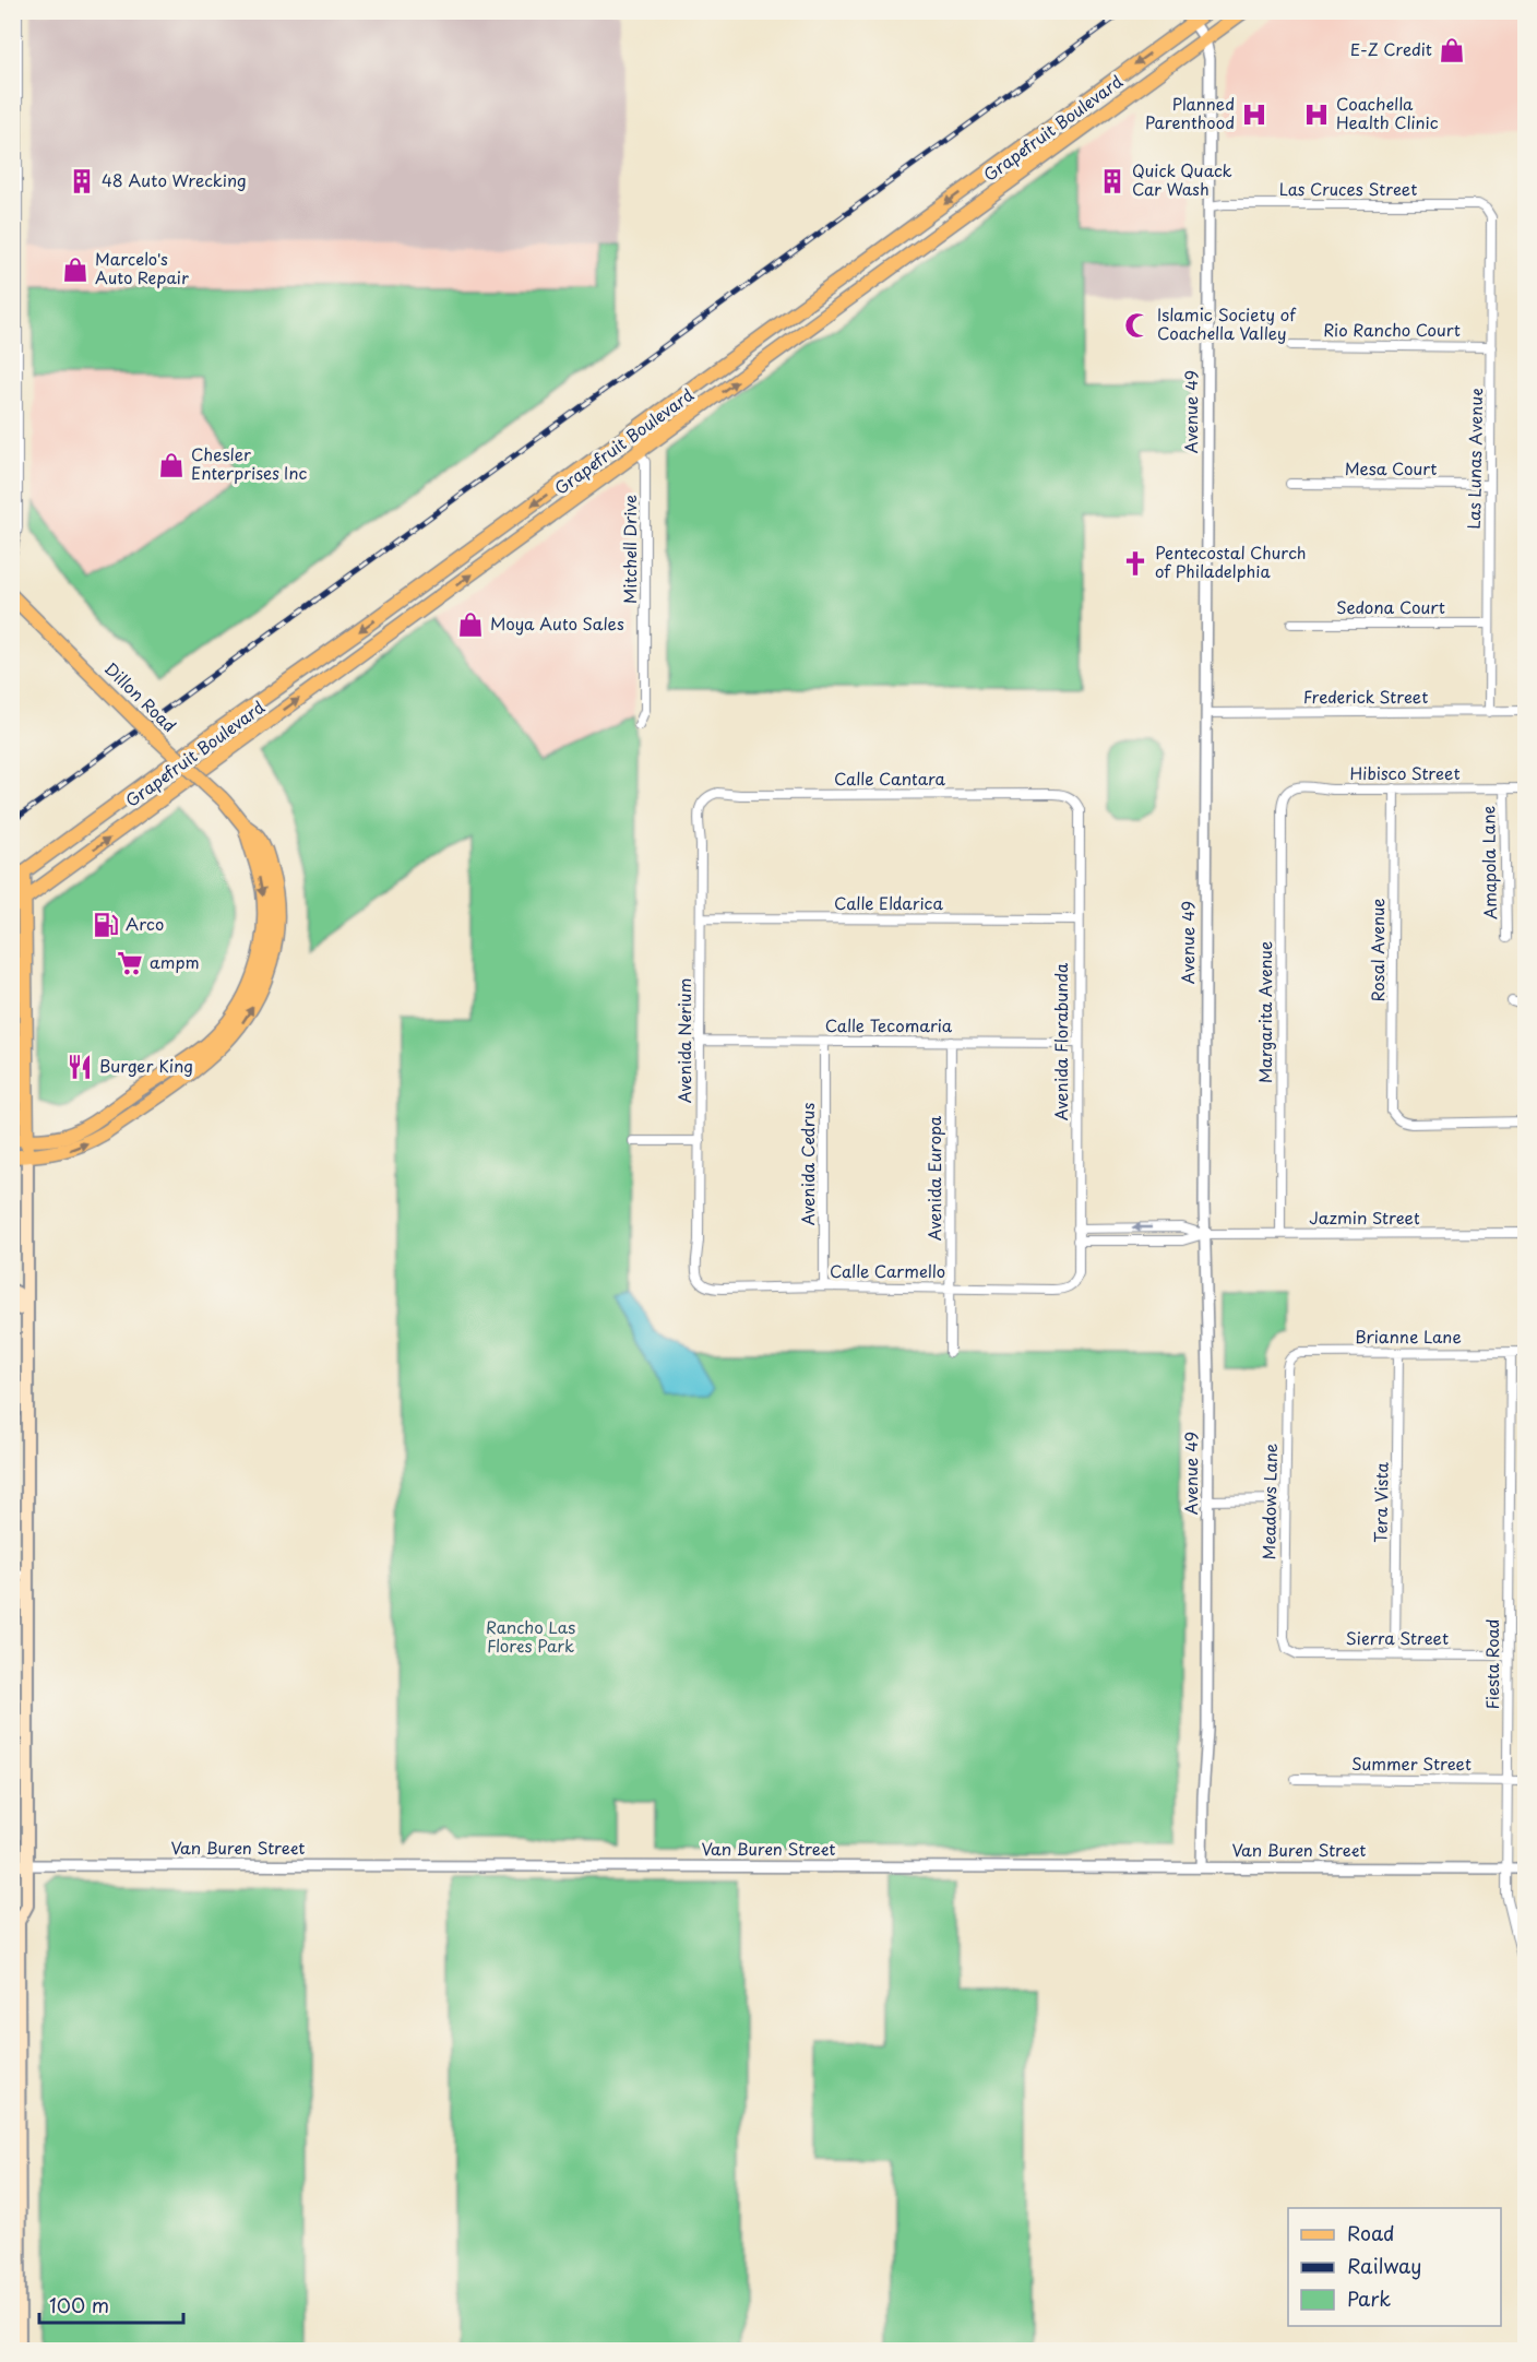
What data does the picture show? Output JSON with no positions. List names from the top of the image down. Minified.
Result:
{"streets":{"main road":["Grapefruit Boulevard","Dillon Road","Van Buren Street"],"street":["Las Cruces Street","Rio Rancho Court","Avenue 49","Las Lunas Avenue","Mesa Court","Mitchell Drive","Sedona Court","Frederick Street","Hibisco Street","Calle Cantara","Amapola Lane","Calle Eldarica","Rosal Avenue","Margarita Avenue","Calle Tecomaria","Avenida Nerium","Avenida Florabunda","Avenida Cedrus","Avenida Europa","Jazmin Street","Calle Carmello","Brianne Lane","Meadows Lane","Tera Vista","Sierra Street","Fiesta Road","Summer Street"]},"crossings":[["Grapefruit Boulevard","Avenue 49"],["Grapefruit Boulevard","Mitchell Drive"],["Las Cruces Street","Avenue 49"],["Las Cruces Street","Las Lunas Avenue"],["Rio Rancho Court","Las Lunas Avenue"],["Avenue 49","Frederick Street"],["Avenue 49","Jazmin Street"],["Avenue 49","Van Buren Street"],["Las Lunas Avenue","Mesa Court"],["Las Lunas Avenue","Sedona Court"],["Las Lunas Avenue","Frederick Street"],["Hibisco Street","Amapola Lane"],["Hibisco Street","Rosal Avenue"],["Hibisco Street","Margarita Avenue"],["Calle Cantara","Avenida Nerium"],["Calle Cantara","Avenida Florabunda"],["Calle Eldarica","Avenida Nerium"],["Calle Eldarica","Avenida Florabunda"],["Margarita Avenue","Jazmin Street"],["Calle Tecomaria","Avenida Nerium"],["Calle Tecomaria","Avenida Florabunda"],["Calle Tecomaria","Avenida Cedrus"],["Calle Tecomaria","Avenida Europa"],["Avenida Nerium","Calle Carmello"],["Avenida Florabunda","Calle Carmello"],["Avenida Cedrus","Calle Carmello"],["Avenida Europa","Calle Carmello"],["Brianne Lane","Meadows Lane"],["Brianne Lane","Tera Vista"],["Brianne Lane","Fiesta Road"],["Meadows Lane","Sierra Street"],["Tera Vista","Sierra Street"],["Sierra Street","Fiesta Road"],["Fiesta Road","Summer Street"],["Fiesta Road","Van Buren Street"]],"parks":["Rancho Las Flores Park"],"places":{"shop":["E-Z Credit","Marcelo's Auto Repair","Chesler Enterprises Inc","Moya Auto Sales"],"hospital":["Planned Parenthood","Coachella Health Clinic"],"building":["48 Auto Wrecking","Quick Quack Car Wash"],"mosque":["Islamic Society of Coachella Valley"],"church":["Pentecostal Church of Philadelphia"],"fuel station":["Arco"],"supermarket":["ampm"],"restaurant":["Burger King"]},"legend":["Road","Railway","Park"],"scale_bar":"100 m"}
